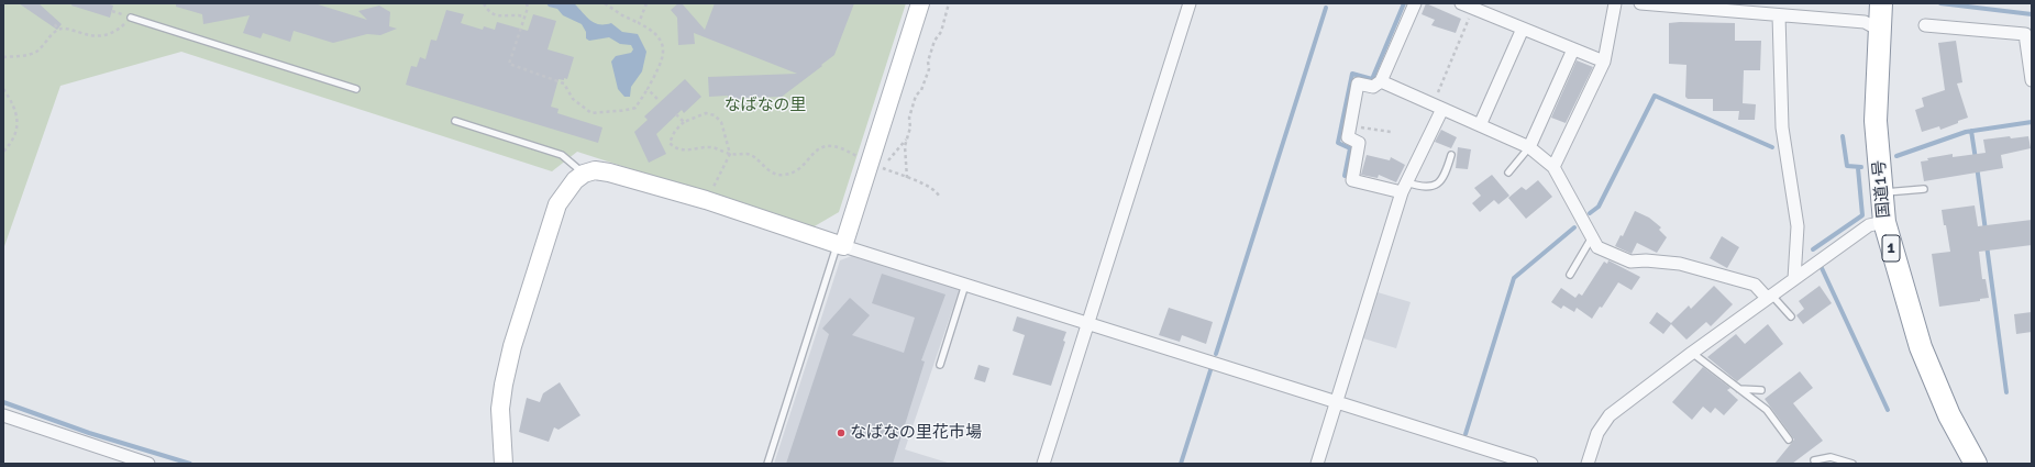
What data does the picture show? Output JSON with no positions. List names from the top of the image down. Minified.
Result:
{"streets":{"highway":["国道1号","1"]},"parks":["なばなの里"],"places":["なばなの里花市場"]}
